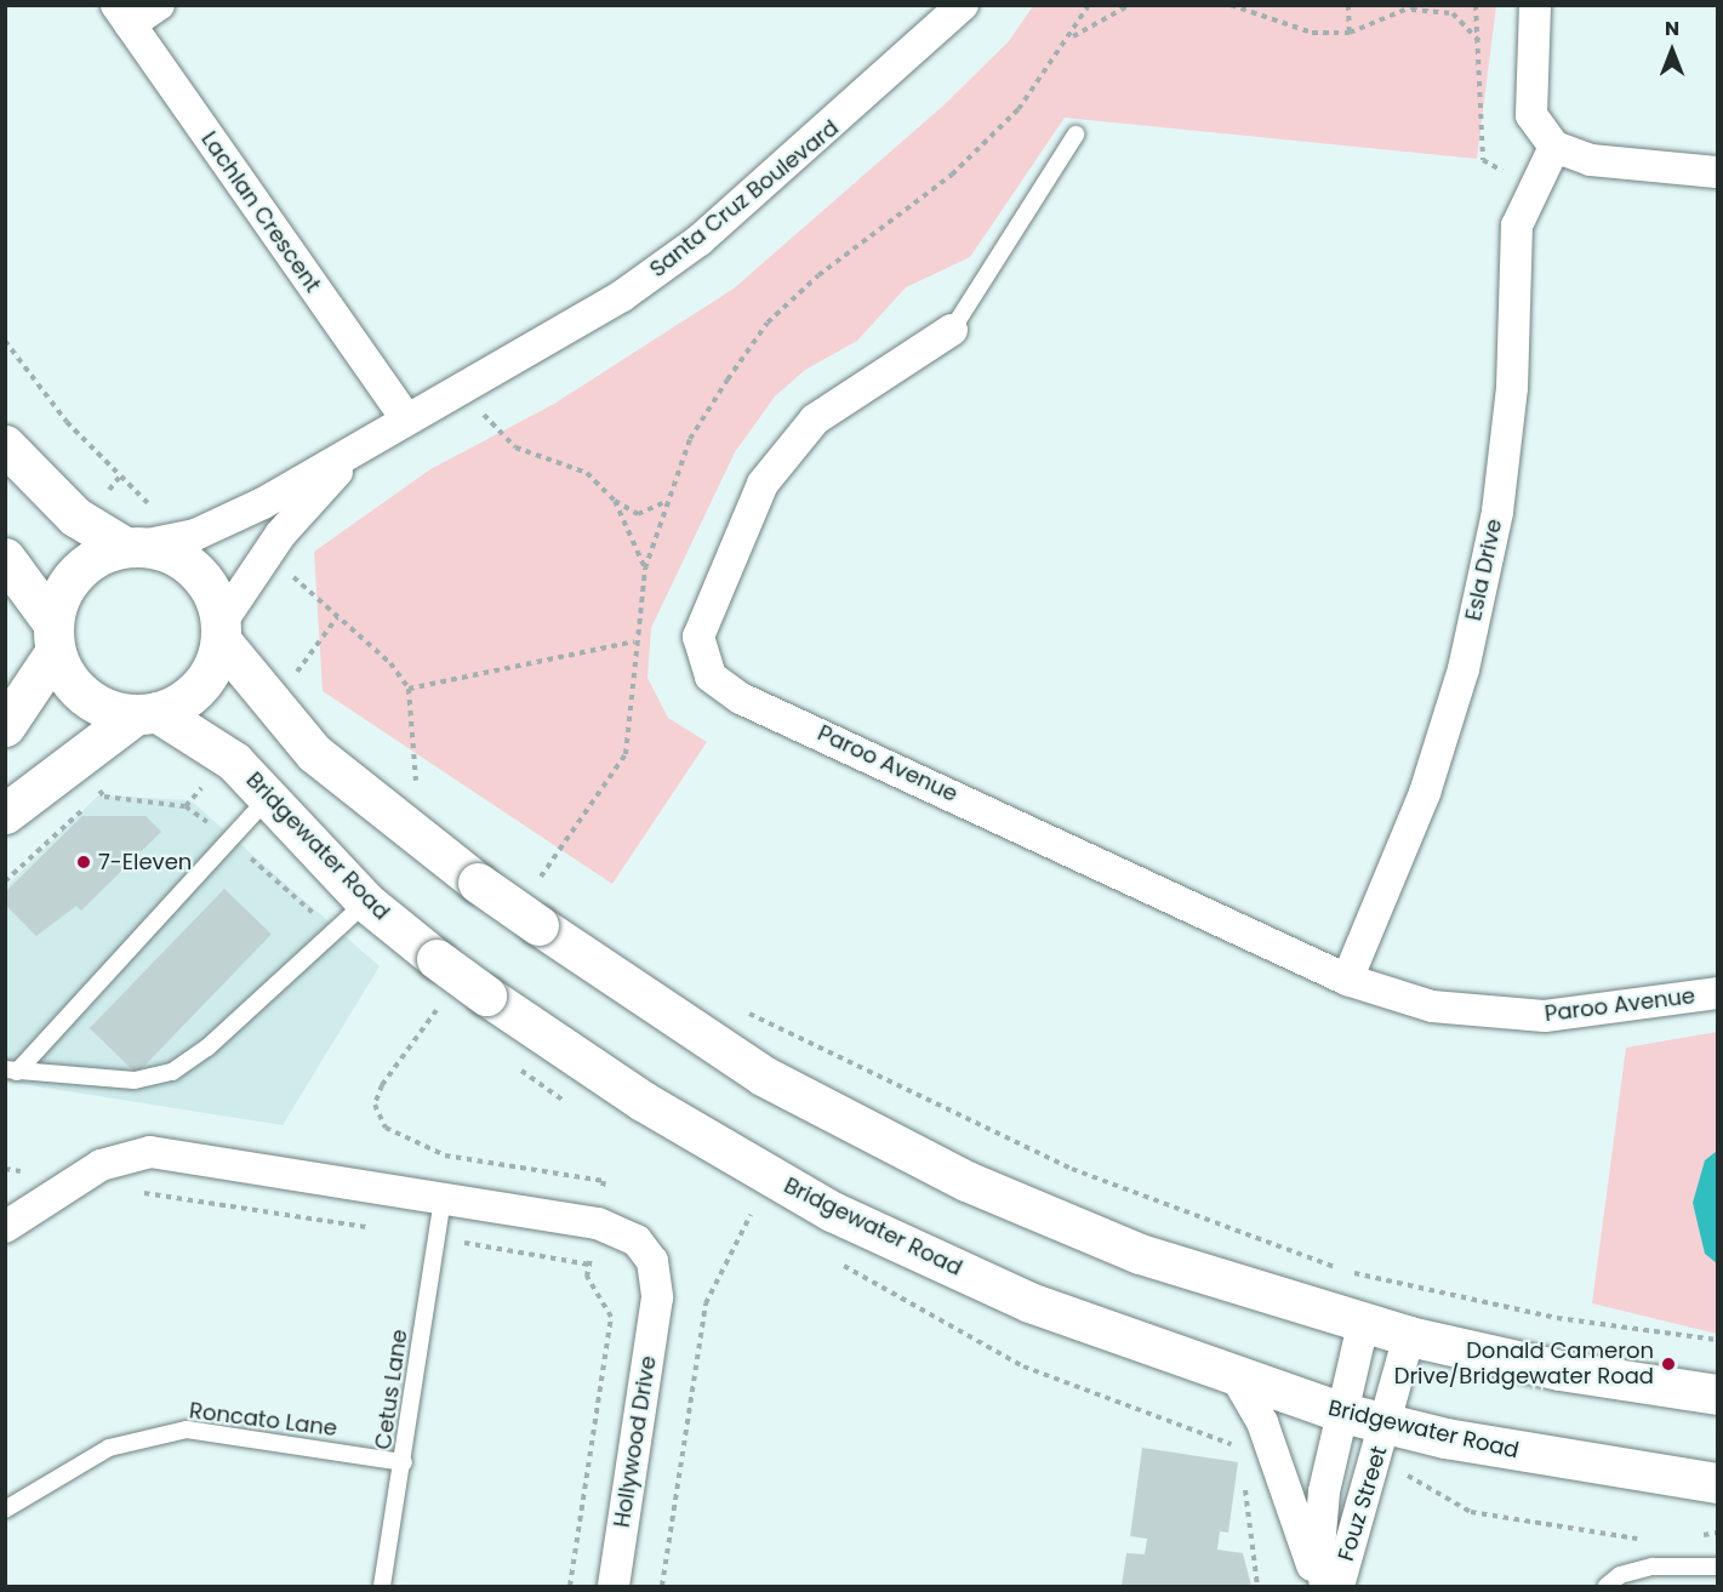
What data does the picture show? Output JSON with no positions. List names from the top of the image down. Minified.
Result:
{"streets":{"street":["Santa Cruz Boulevard","Lachlan Crescent","Esla Drive","Paroo Avenue","Bridgewater Road","Hollywood Drive","Fouz Street"],"lane":["Cetus Lane","Roncato Lane"]},"crossings":[["Santa Cruz Boulevard","Lachlan Crescent"],["Santa Cruz Boulevard","Bridgewater Road"],["Esla Drive","Paroo Avenue"],["Bridgewater Road","Fouz Street"],["Cetus Lane","Roncato Lane"]],"places":["7-Eleven","Donald Cameron Drive/Bridgewater Road"],"north":"top"}
